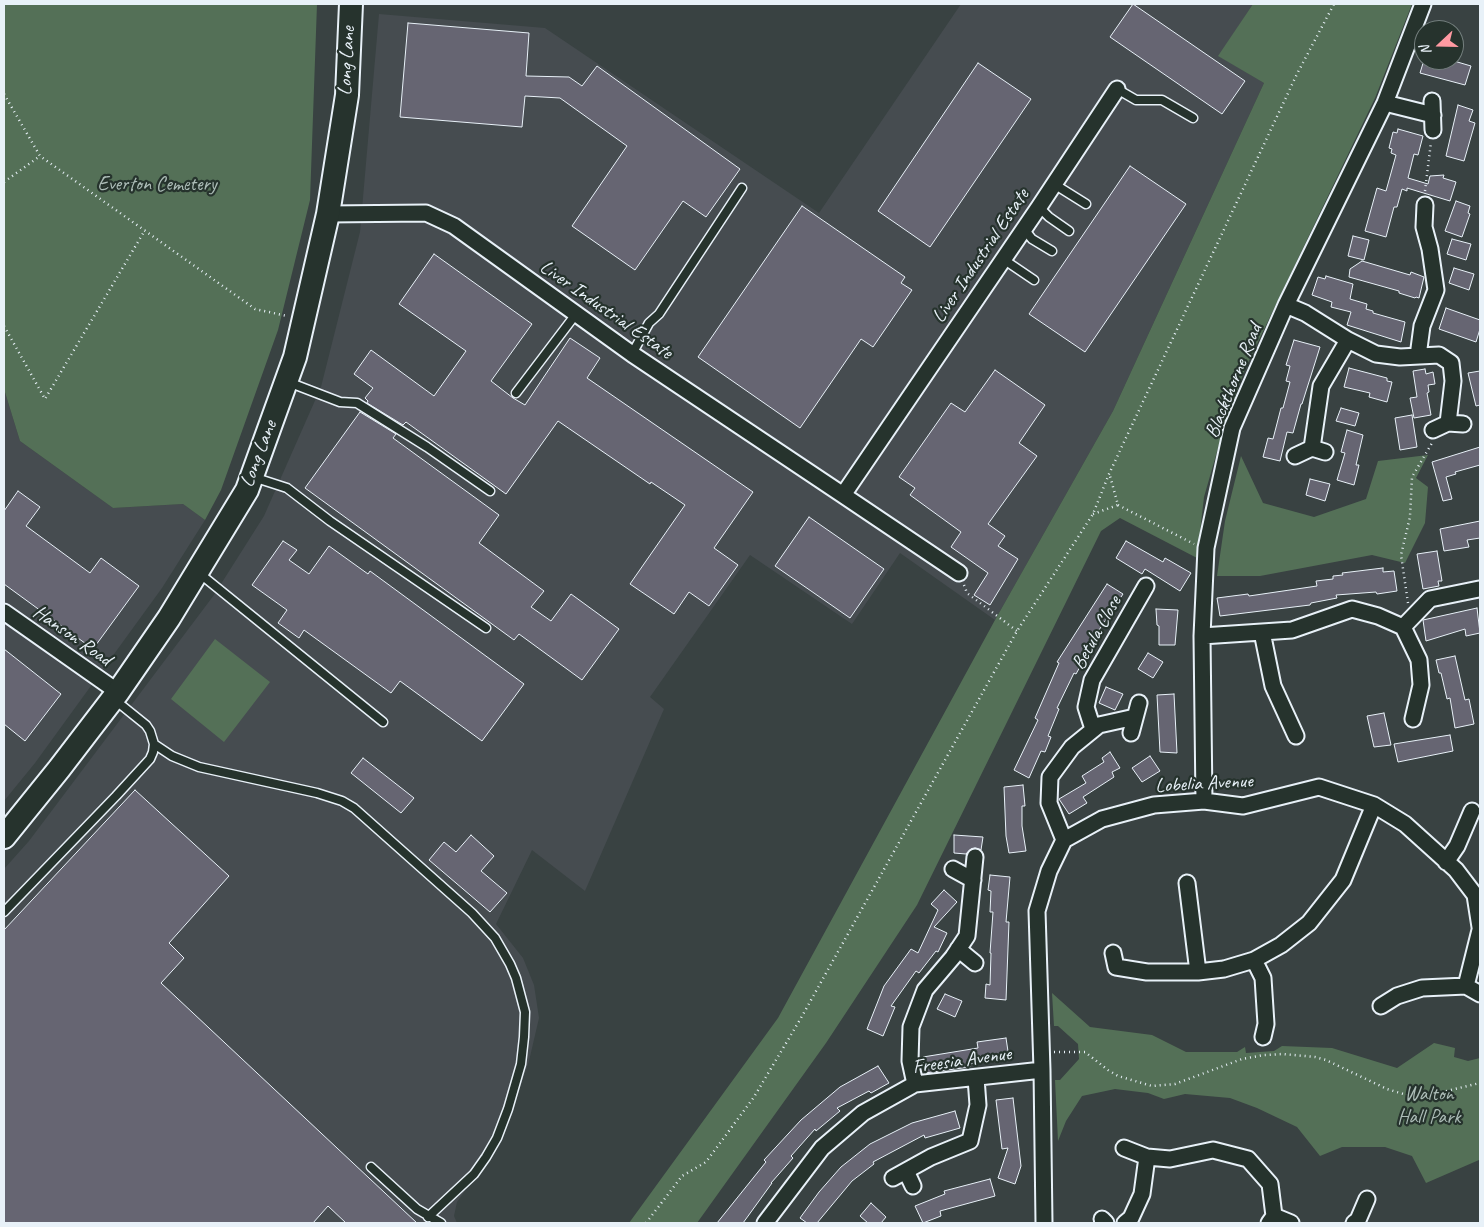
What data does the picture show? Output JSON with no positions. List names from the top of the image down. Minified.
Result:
{"streets":{"main road":["Long Lane"],"street":["Liver Industrial Estate","Blackthorne Road","Betula Close","Hanson Road","Lobelia Avenue","Freesia Avenue"]},"crossings":[["Long Lane","Liver Industrial Estate"],["Long Lane","Hanson Road"],["Blackthorne Road","Lobelia Avenue"]],"parks":["Everton Cemetery","Walton Hall Park"],"north":"left"}
